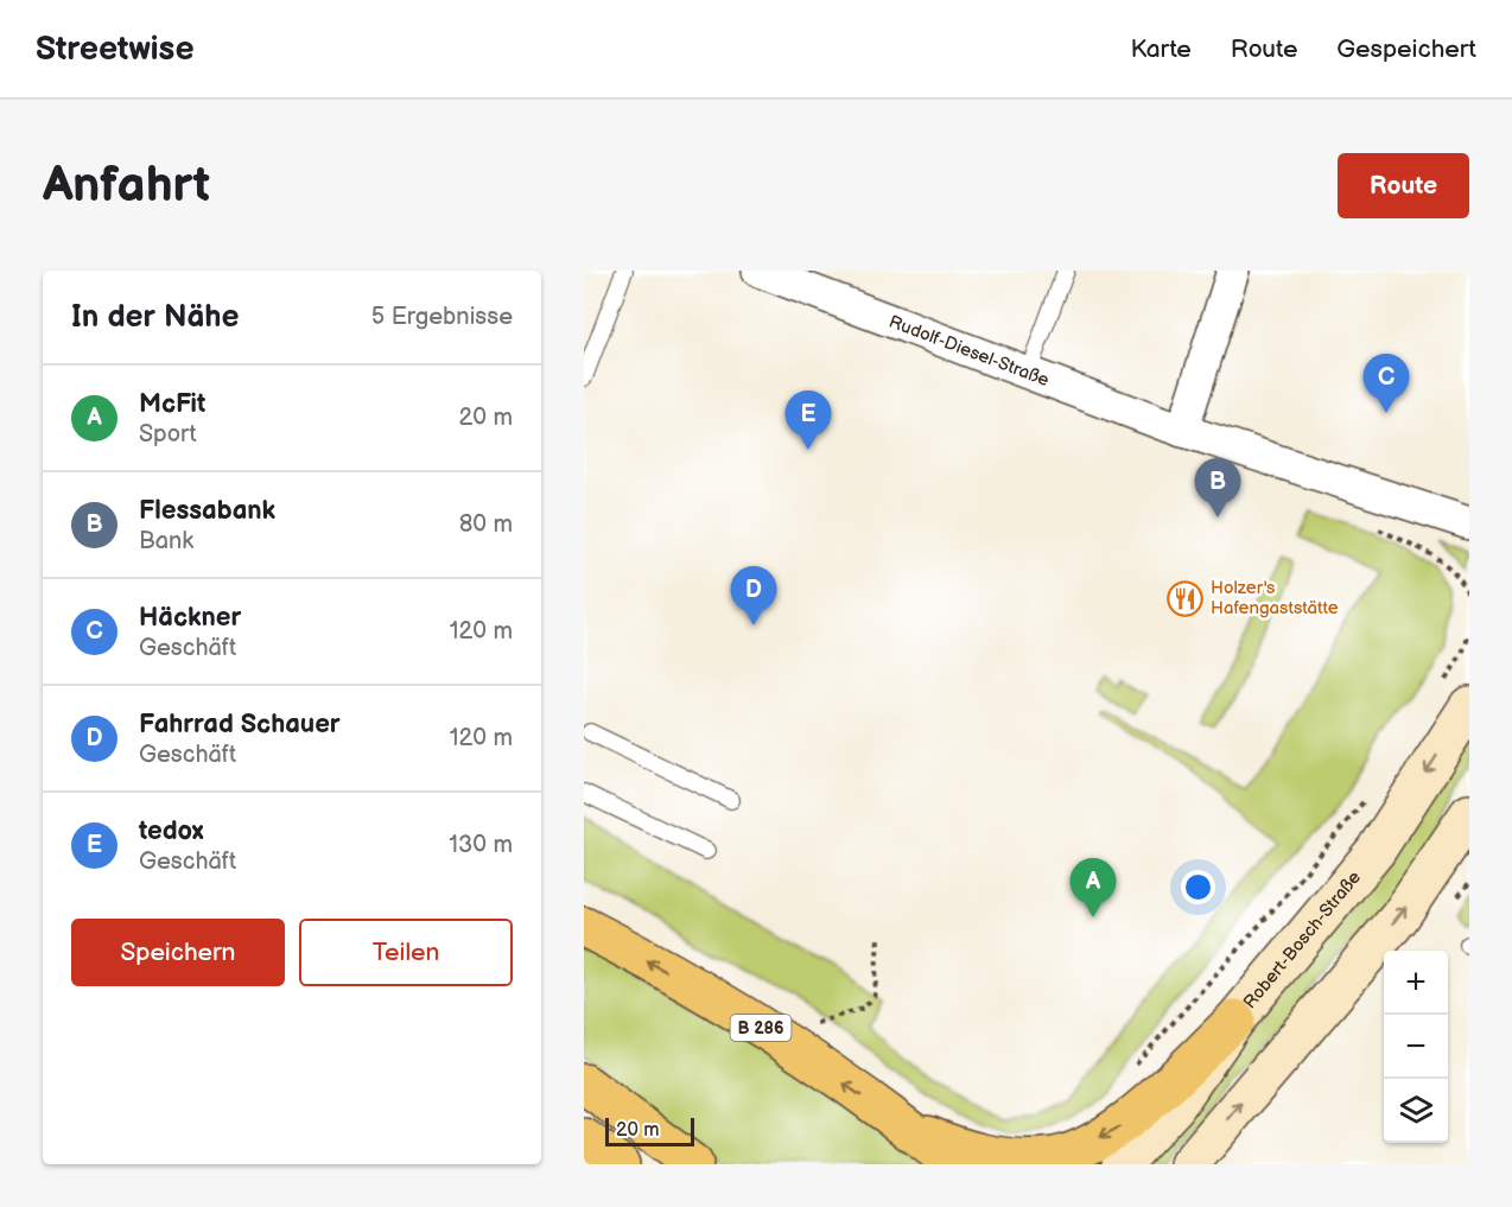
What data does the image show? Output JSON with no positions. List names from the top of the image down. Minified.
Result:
{"streets":{"highway":["B 286"],"street":["Rudolf-Diesel-Straße","Robert-Bosch-Straße"]},"crossings":[["Robert-Bosch-Straße","B 286"]],"places":{"restaurant":["Holzer's Hafengaststätte"]},"scale_bar":"20 m","page":{"header":"Streetwise","nav":["Karte","Route","Gespeichert"],"buttons":["Route",["Speichern","Teilen"]],"title":"Anfahrt","heading":["In der Nähe","5 Ergebnisse"],"pins":["C","E","B","D","A"],"list":[{"mark":"A","name":"McFit","note":"Sport","value":"20 m"},{"mark":"B","name":"Flessabank","note":"Bank","value":"80 m"},{"mark":"C","name":"Häckner","note":"Geschäft","value":"120 m"},{"mark":"D","name":"Fahrrad Schauer","note":"Geschäft","value":"120 m"},{"mark":"E","name":"tedox","note":"Geschäft","value":"130 m"}],"map_buttons":["+","−"],"scale":"20 m"}}
